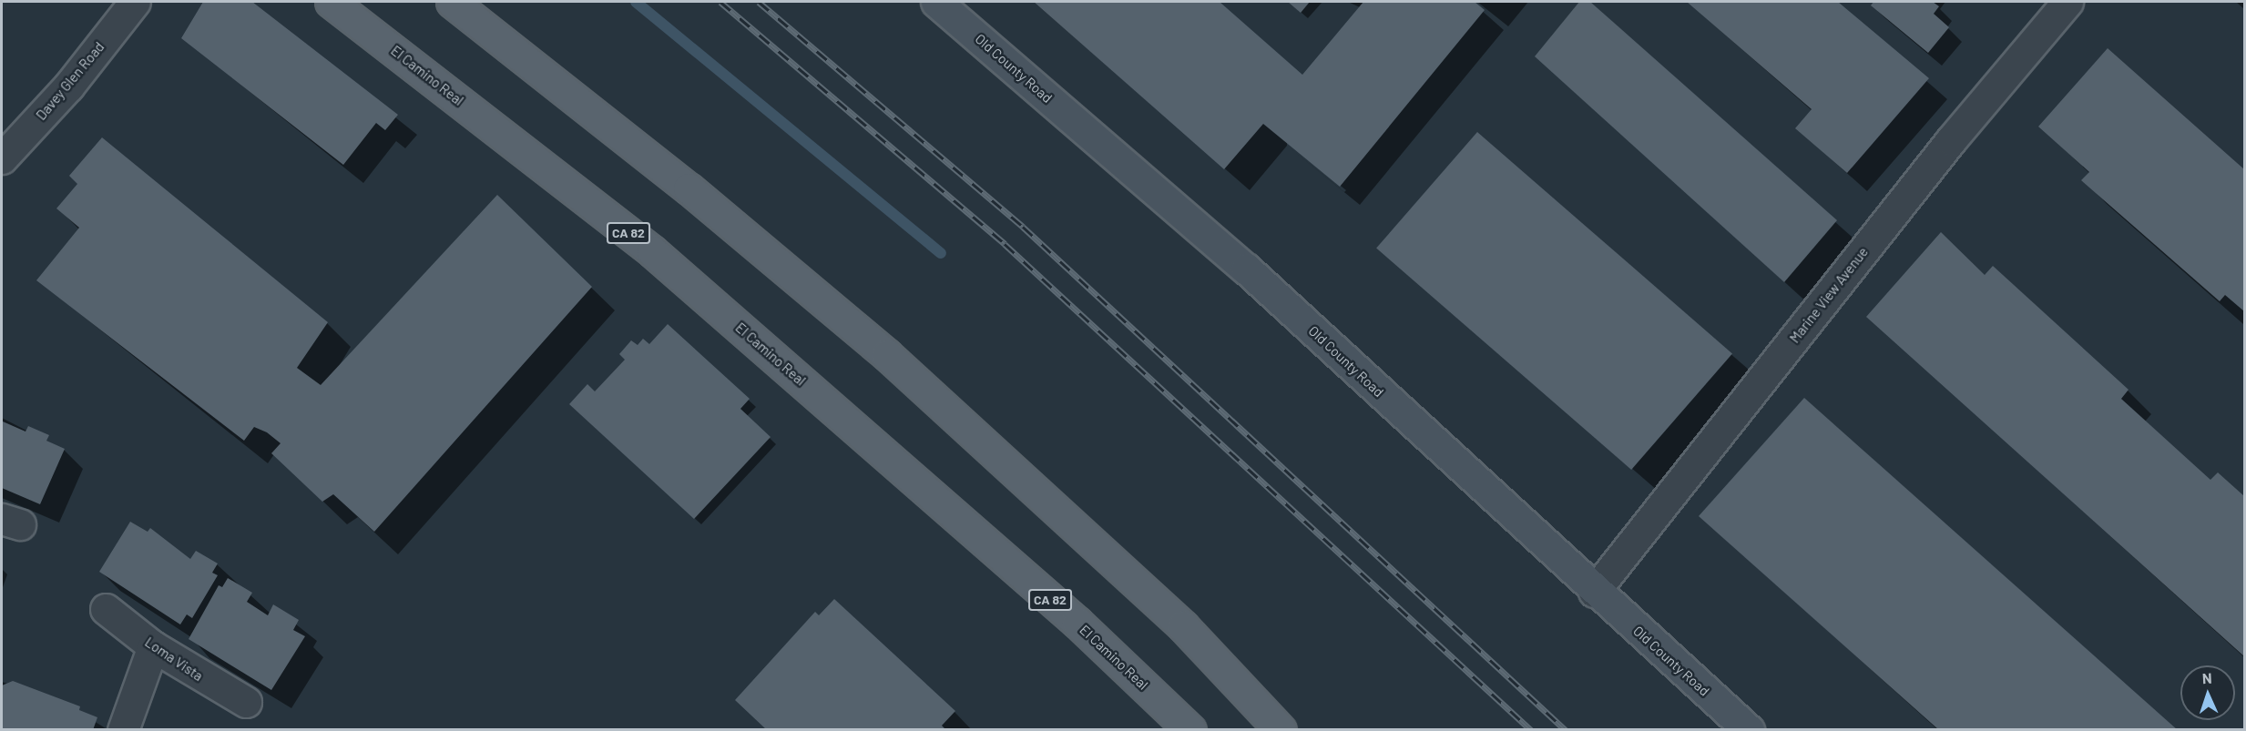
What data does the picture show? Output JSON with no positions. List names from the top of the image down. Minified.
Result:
{"streets":{"main road":["El Camino Real","CA 82"],"street":["Old County Road","Davey Glen Road","Marine View Avenue","Loma Vista"]},"crossings":[["Old County Road","Marine View Avenue"]],"north":"top"}
